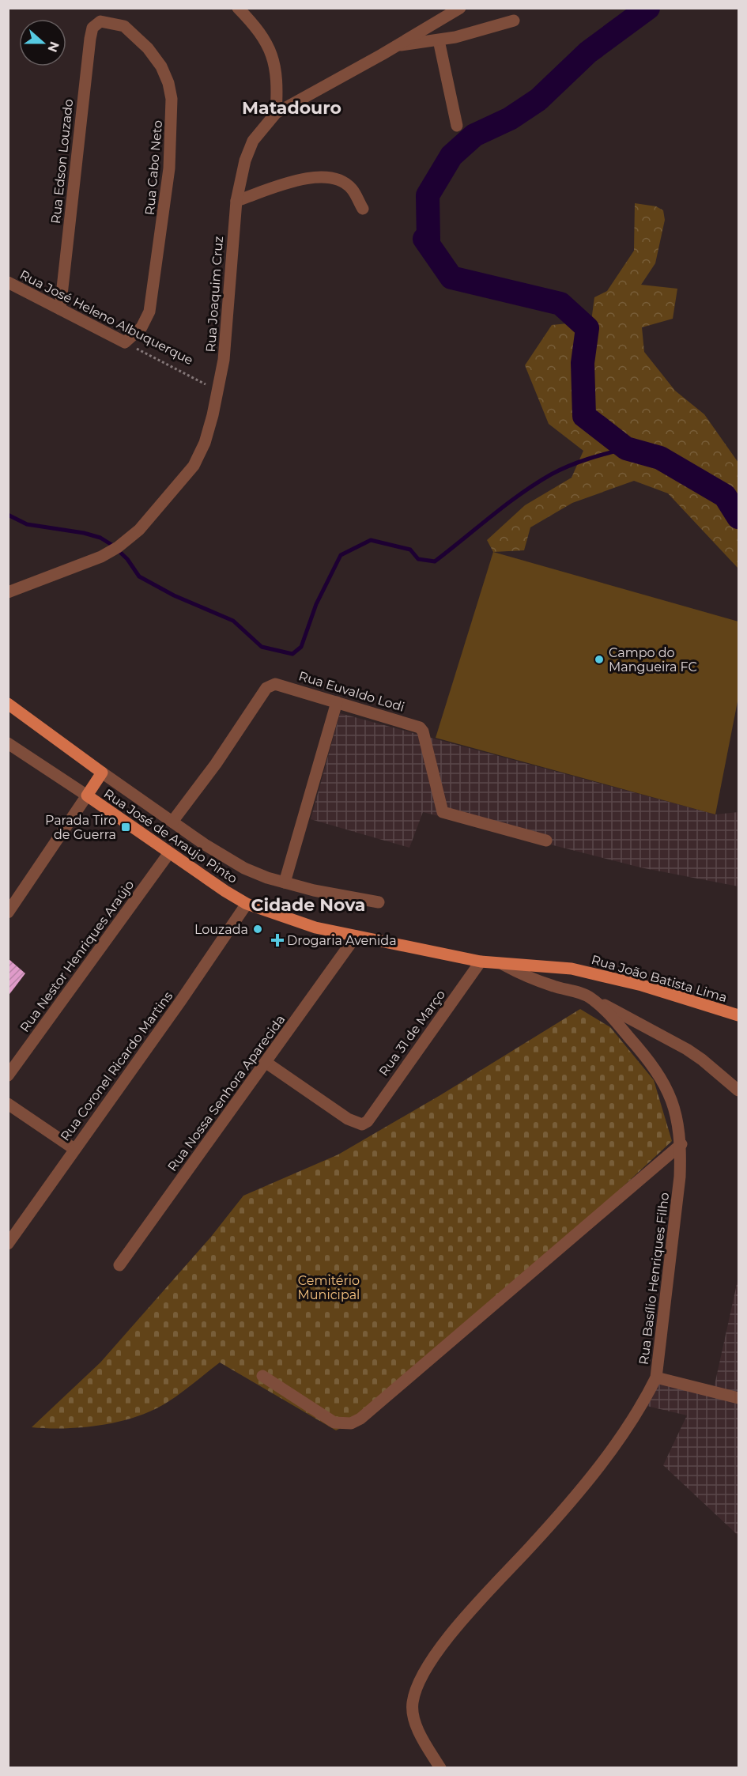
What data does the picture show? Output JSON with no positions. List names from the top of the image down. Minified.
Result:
{"streets":{"main road":["Rua José de Araujo Pinto","Rua João Batista Lima"],"street":["Rua Edson Louzado","Rua Cabo Neto","Rua Joaquim Cruz","Rua José Heleno Albuquerque","Rua Euvaldo Lodi","Rua Nestor Henriques Araújo","Rua 31 de Março","Rua Coronel Ricardo Martins","Rua Nossa Senhora Aparecida","Rua Basílio Henriques Filho"]},"crossings":[["Rua Edson Louzado","Rua Cabo Neto"],["Rua Edson Louzado","Rua José Heleno Albuquerque"],["Rua Cabo Neto","Rua José Heleno Albuquerque"],["Rua Joaquim Cruz","Rua José Heleno Albuquerque"],["Rua Euvaldo Lodi","Rua José de Araujo Pinto"],["Rua José de Araujo Pinto","Rua Nestor Henriques Araújo"],["Rua José de Araujo Pinto","Rua João Batista Lima"],["Rua José de Araujo Pinto","Rua 31 de Março"],["Rua José de Araujo Pinto","Rua Coronel Ricardo Martins"],["Rua José de Araujo Pinto","Rua Nossa Senhora Aparecida"],["Rua José de Araujo Pinto","Rua Basílio Henriques Filho"],["Rua 31 de Março","Rua Nossa Senhora Aparecida"]],"districts":["Matadouro","Cidade Nova"],"parks":["Cemitério Municipal"],"places":{"other":["Campo do Mangueira FC","Louzada"],"transit":["Parada Tiro de Guerra"],"health":["Drogaria Avenida"]},"north":"right"}
